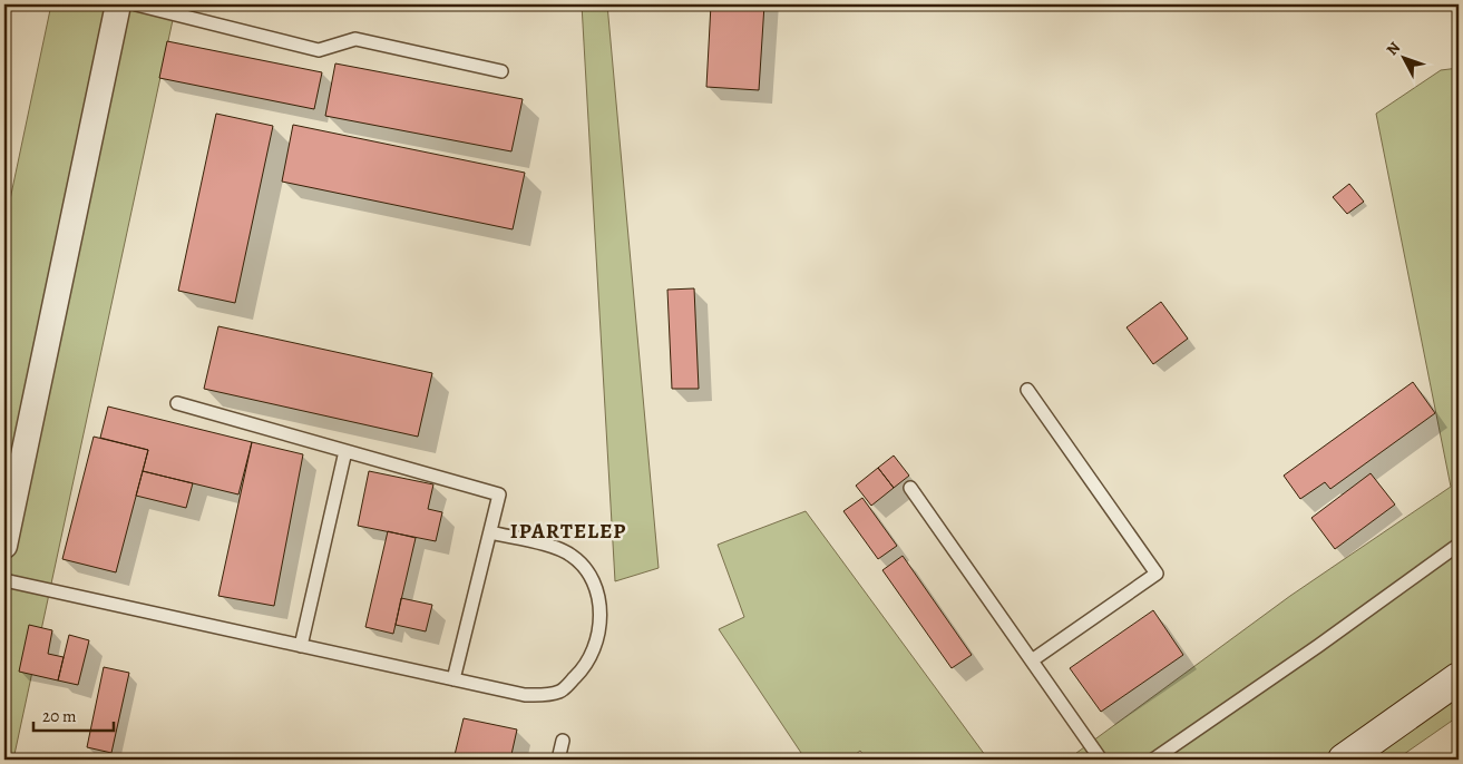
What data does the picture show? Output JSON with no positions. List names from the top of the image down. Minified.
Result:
{"districts":["IPARTELEP"],"scale_bar":"20 m","north":"top left"}
